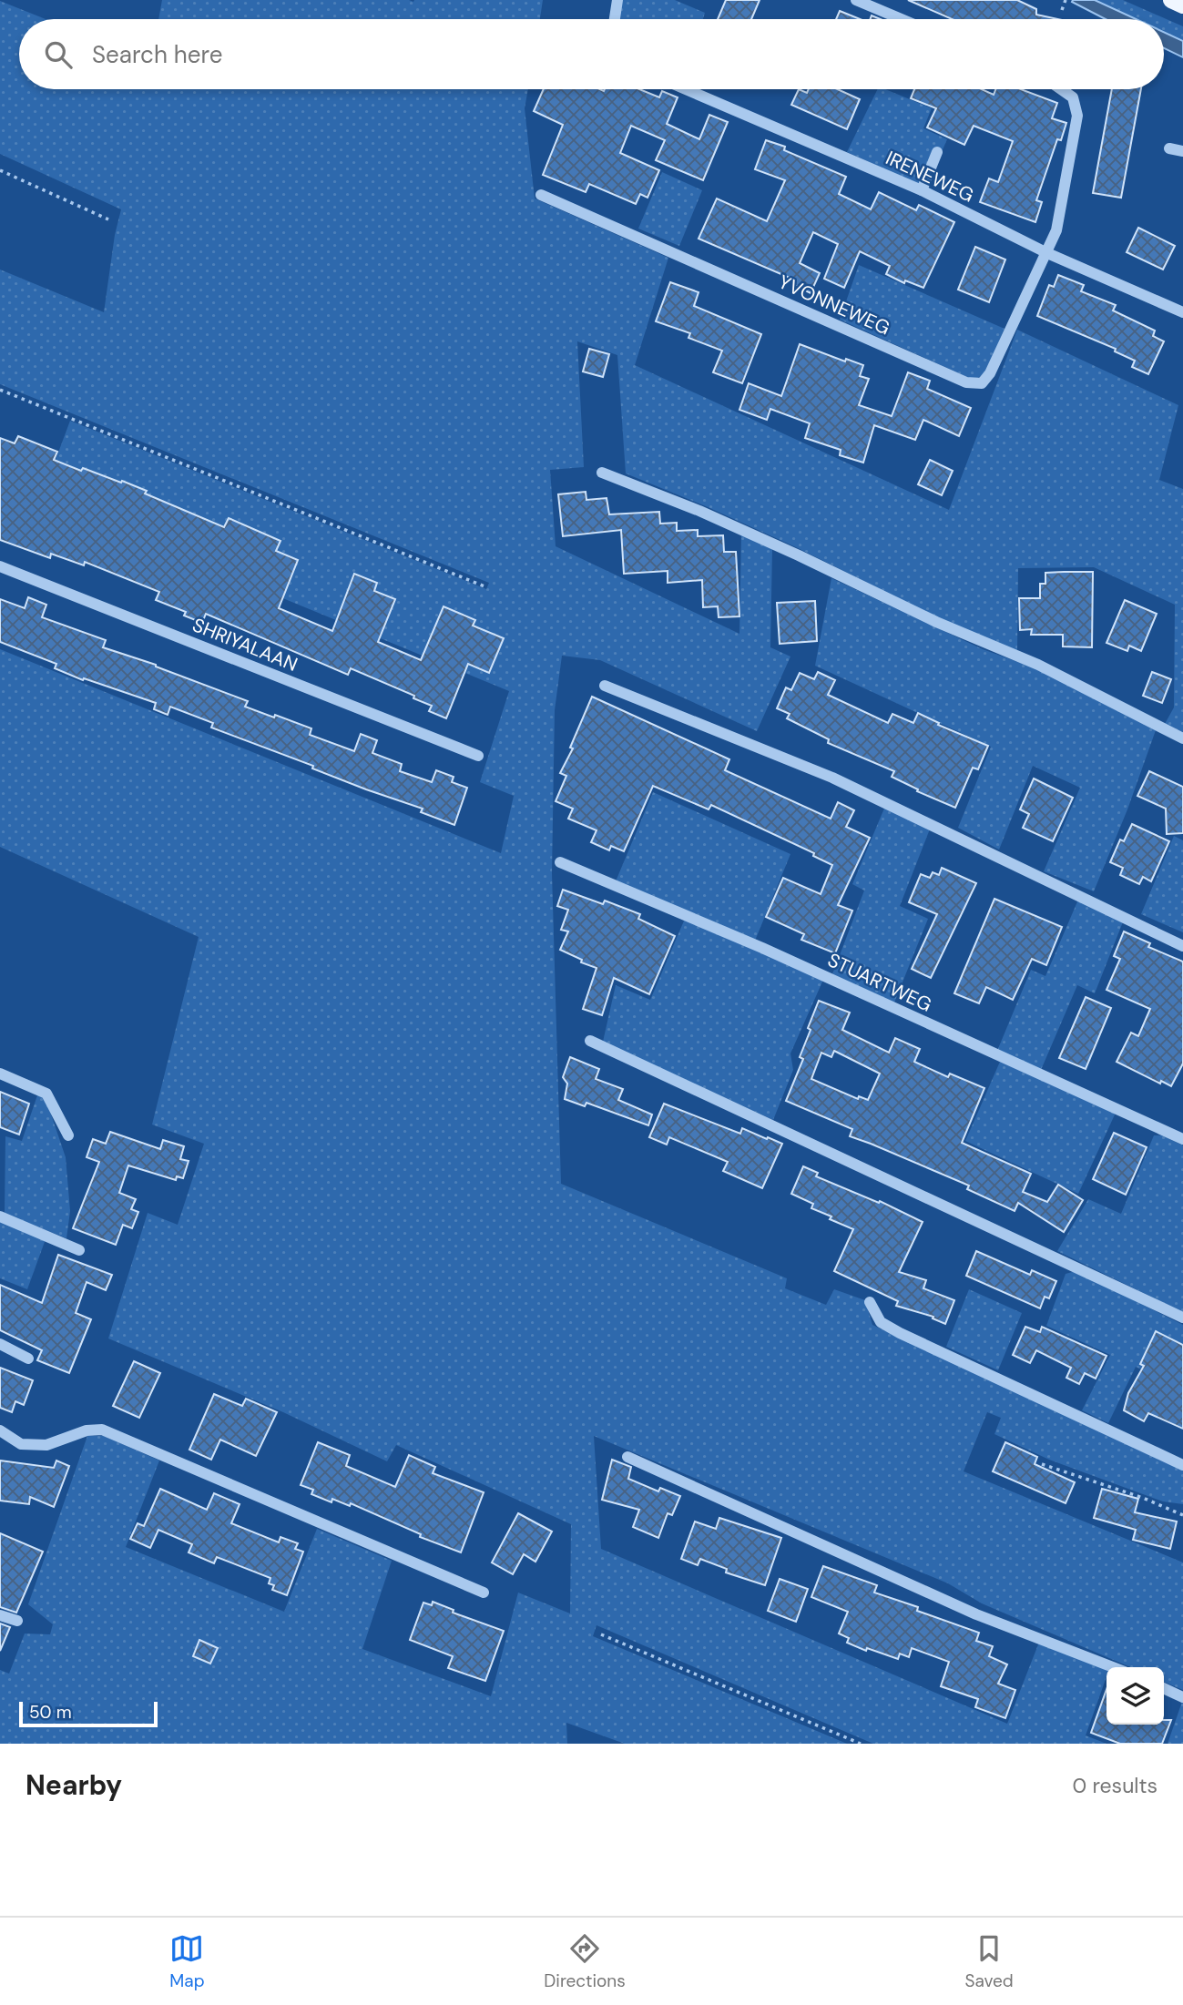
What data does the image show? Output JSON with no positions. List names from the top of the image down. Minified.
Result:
{"streets":{"street":["IRENEWEG","YVONNEWEG","SHRIYALAAN","STUARTWEG"]},"crossings":[["IRENEWEG","YVONNEWEG"]],"scale_bar":"50 m","page":{"search":"Search here","scale":"50 m","heading":["Nearby","0 results"],"nav":["Map","Directions","Saved"]}}
